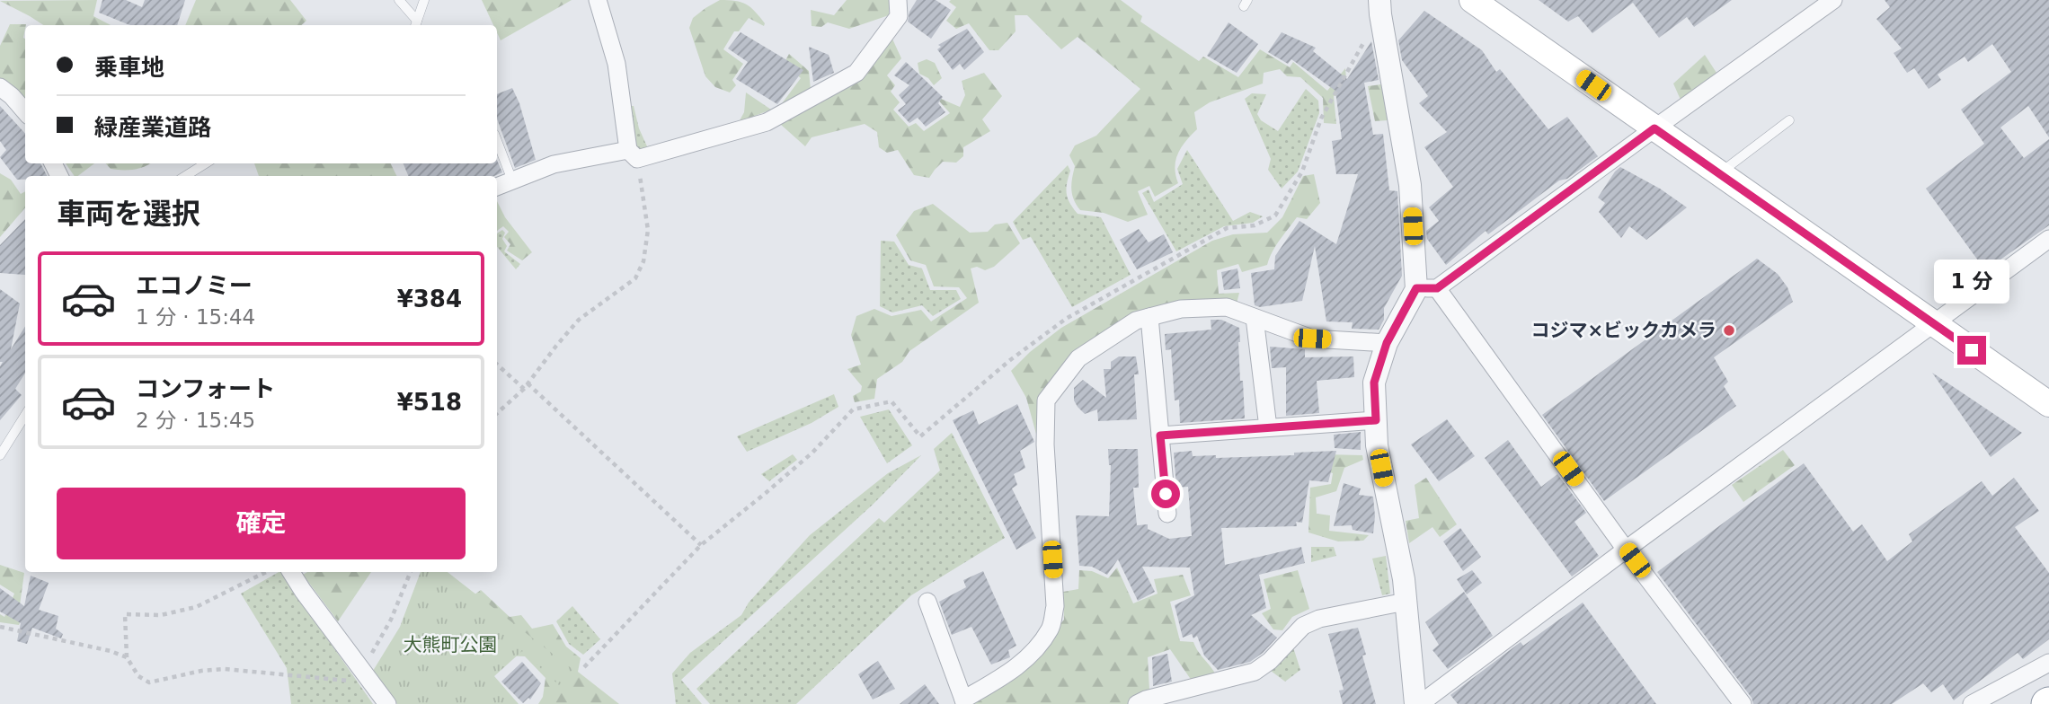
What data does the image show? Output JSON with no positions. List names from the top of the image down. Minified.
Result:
{"parks":["大熊町公園"],"places":["コジマ×ビックカメラ"],"page":{"banner":["乗車地","緑産業道路"],"heading":"車両を選択","list":[{"name":"エコノミー","note":"1 分 · 15:44","value":"¥384"},{"name":"コンフォート","note":"2 分 · 15:45","value":"¥518"}],"bubble":"1 分","buttons":"確定"}}
